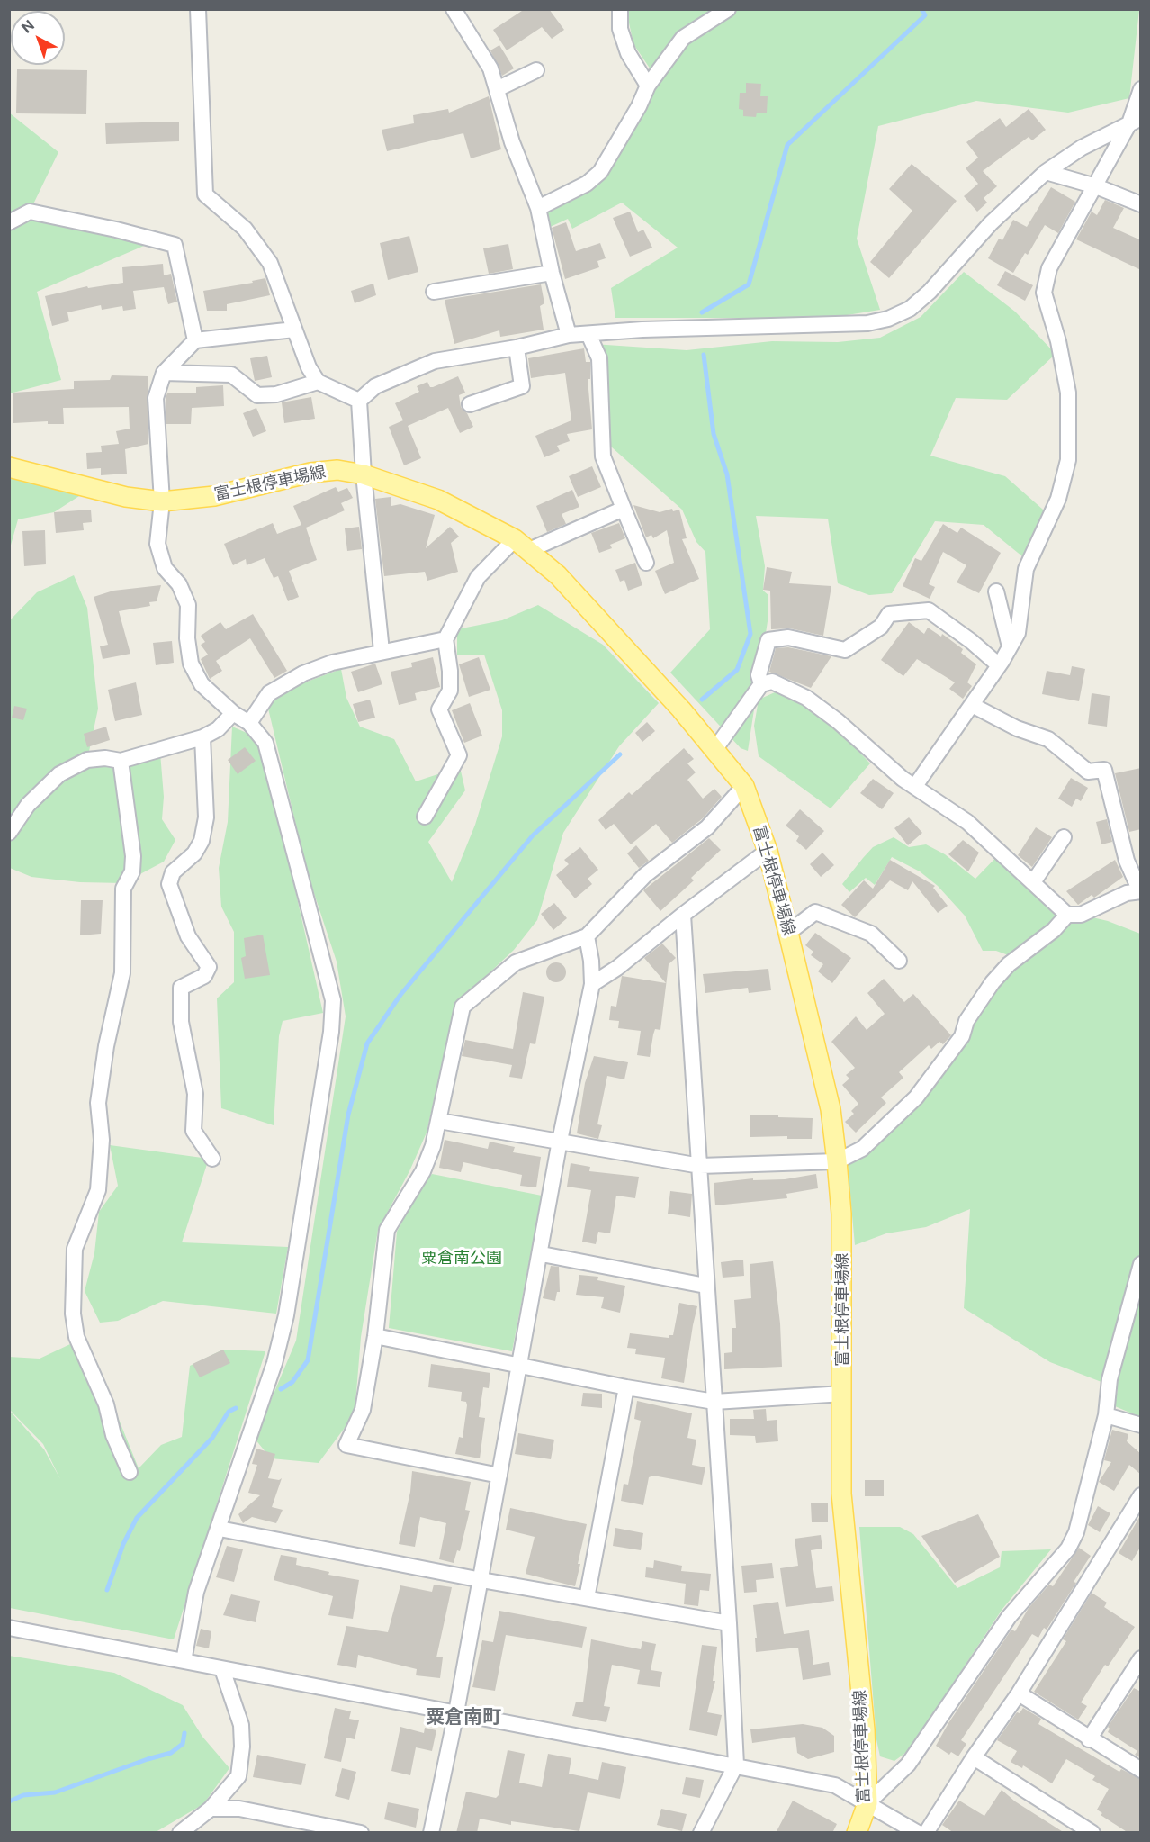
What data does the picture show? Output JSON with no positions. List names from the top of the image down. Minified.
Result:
{"streets":{"main road":["富士根停車場線"]},"districts":["粟倉南町"],"parks":["粟倉南公園"],"north":"top left"}
